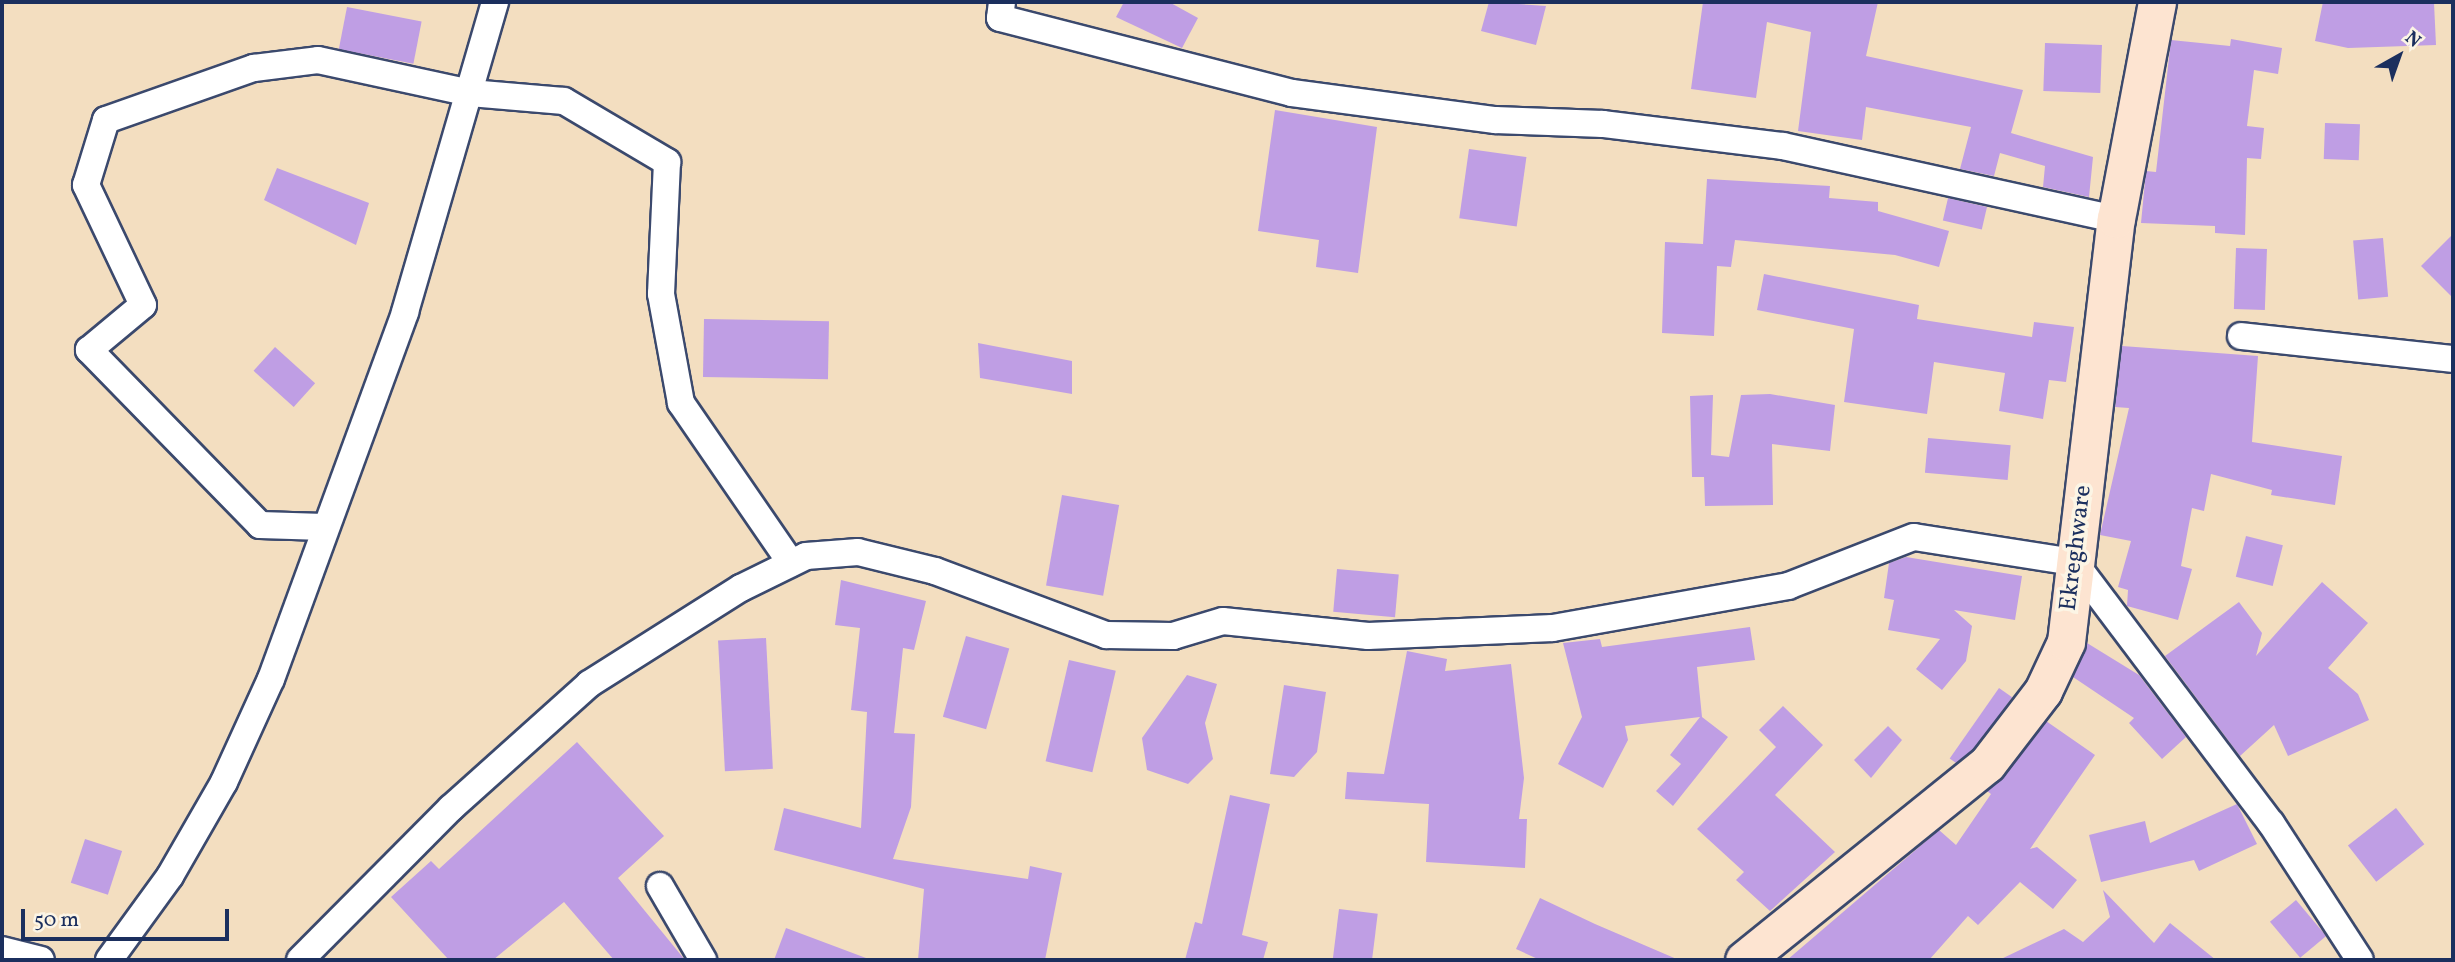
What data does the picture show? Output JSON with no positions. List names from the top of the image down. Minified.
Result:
{"streets":{"street":["Ekreghware"]},"scale_bar":"50 m","north":"top right"}
